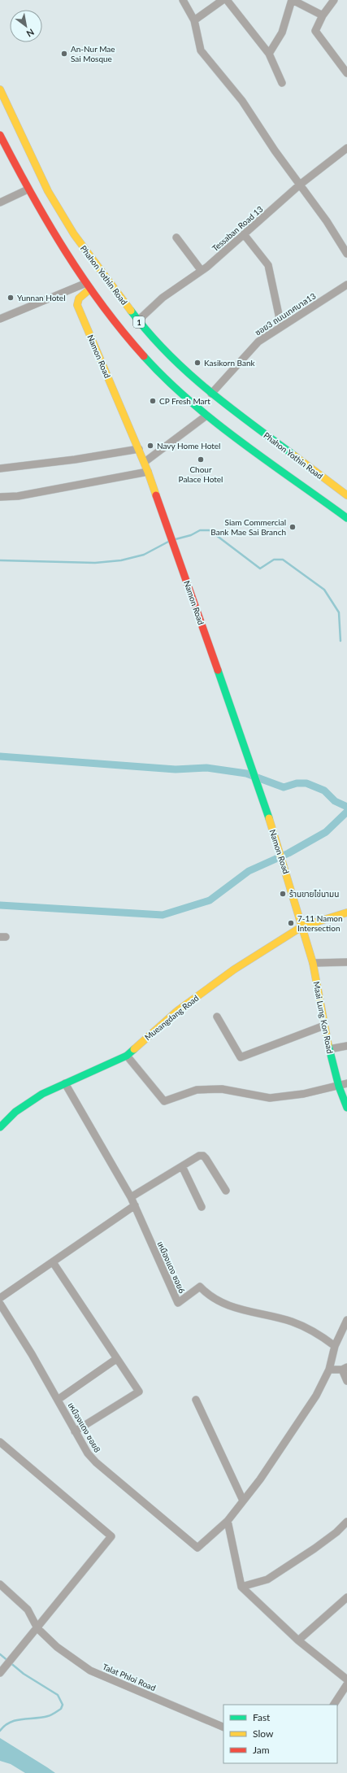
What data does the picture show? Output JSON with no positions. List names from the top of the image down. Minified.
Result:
{"streets":{"street":["Tessaban Road 13","Phahon Yothin Road","ซอย3 ถนนเทศบาล13","1","Namon Road","Mueangdang Road","Maai Lung Kon Road","เหมืองแดง ซอย6","เหมืองแดง ซอย8","Talat Phloi Road"]},"crossings":[["Tessaban Road 13","Phahon Yothin Road"],["Phahon Yothin Road","ซอย3 ถนนเทศบาล13"],["1","Namon Road"],["Namon Road","Mueangdang Road"],["Namon Road","Maai Lung Kon Road"],["Mueangdang Road","Maai Lung Kon Road"],["Mueangdang Road","เหมืองแดง ซอย6"]],"places":["An-Nur Mae Sai Mosque","Yunnan Hotel","Kasikorn Bank","CP Fresh Mart","Navy Home Hotel","Chour Palace Hotel","Siam Commercial Bank Mae Sai Branch","ร้านขายไข่นามน","7-11 Namon Intersection"],"legend":["Fast","Slow","Jam"],"north":"bottom right"}
